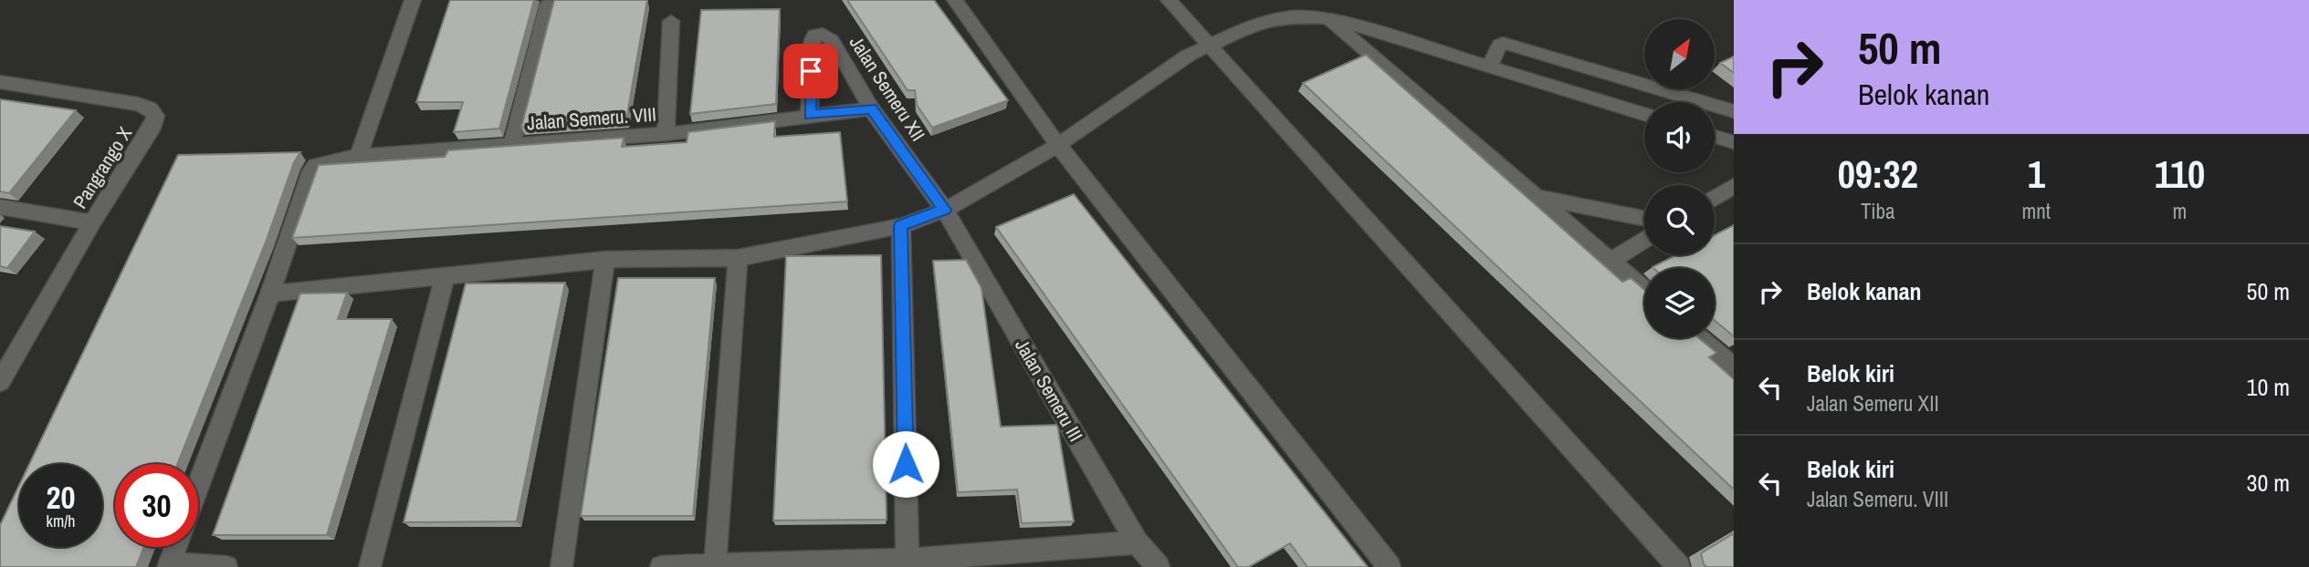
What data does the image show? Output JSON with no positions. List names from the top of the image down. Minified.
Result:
{"streets":{"street":["Jalan Semeru XII","Jalan Semeru. VIII","Pangrango X","Jalan Semeru III"]},"crossings":[["Jalan Semeru XII","Jalan Semeru. VIII"],["Jalan Semeru XII","Jalan Semeru III"]],"north":"top right","page":{"turn":["50 m","Belok kanan"],"eta":["09:32","Tiba","1","mnt","110","m"],"list":[{"name":"Belok kanan","value":"50 m"},{"name":"Belok kiri","note":"Jalan Semeru XII","value":"10 m"},{"name":"Belok kiri","note":"Jalan Semeru. VIII","value":"30 m"}],"speed":"20 km/h","limit":"30"}}
